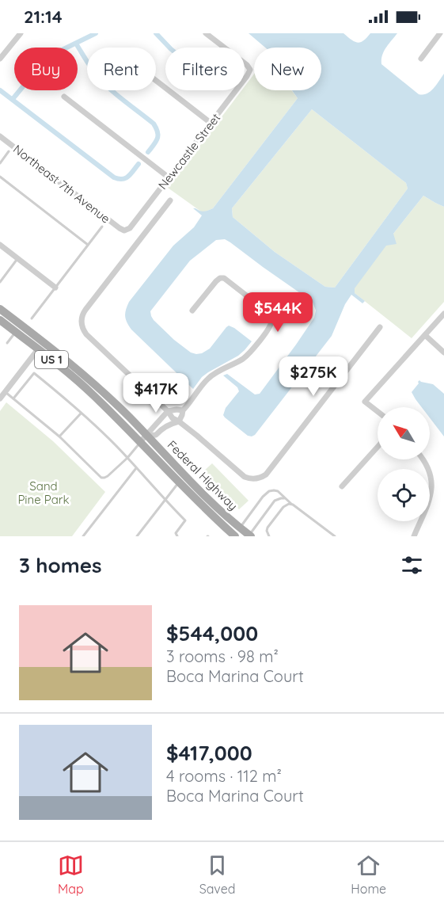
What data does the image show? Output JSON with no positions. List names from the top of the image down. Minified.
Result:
{"streets":{"main road":["US 1","Federal Highway"],"street":["Newcastle Street","Northeast 7th Avenue"]},"crossings":[["Newcastle Street","Northeast 7th Avenue"],["US 1","Federal Highway"]],"parks":["Sand Pine Park"],"north":"top left","page":{"status":"21:14","chip":["Buy","Rent","Filters","New"],"price":["$544K","$275K","$417K"],"heading":"3 homes","list":[{"name":"$544,000","note":"3 rooms · 98 m² · Boca Marina Court"},{"name":"$417,000","note":"4 rooms · 112 m² · Boca Marina Court"}],"tabs":["Map","Saved","Home"]}}
